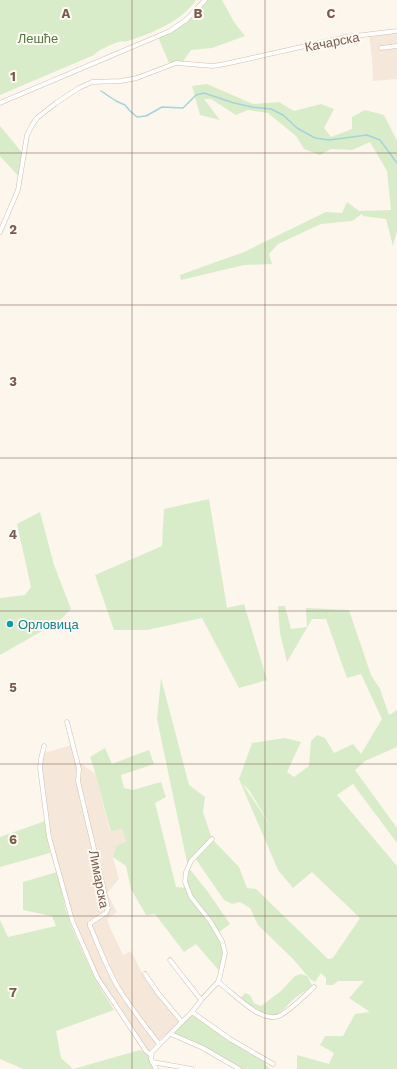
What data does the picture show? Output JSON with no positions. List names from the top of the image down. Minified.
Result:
{"streets":{"street":["Качарска","Лимарска"]},"parks":["Лешће"],"places":["Орловица"],"grid":{"columns":["A","B","C"],"rows":["1","2","3","4","5","6","7"]}}
